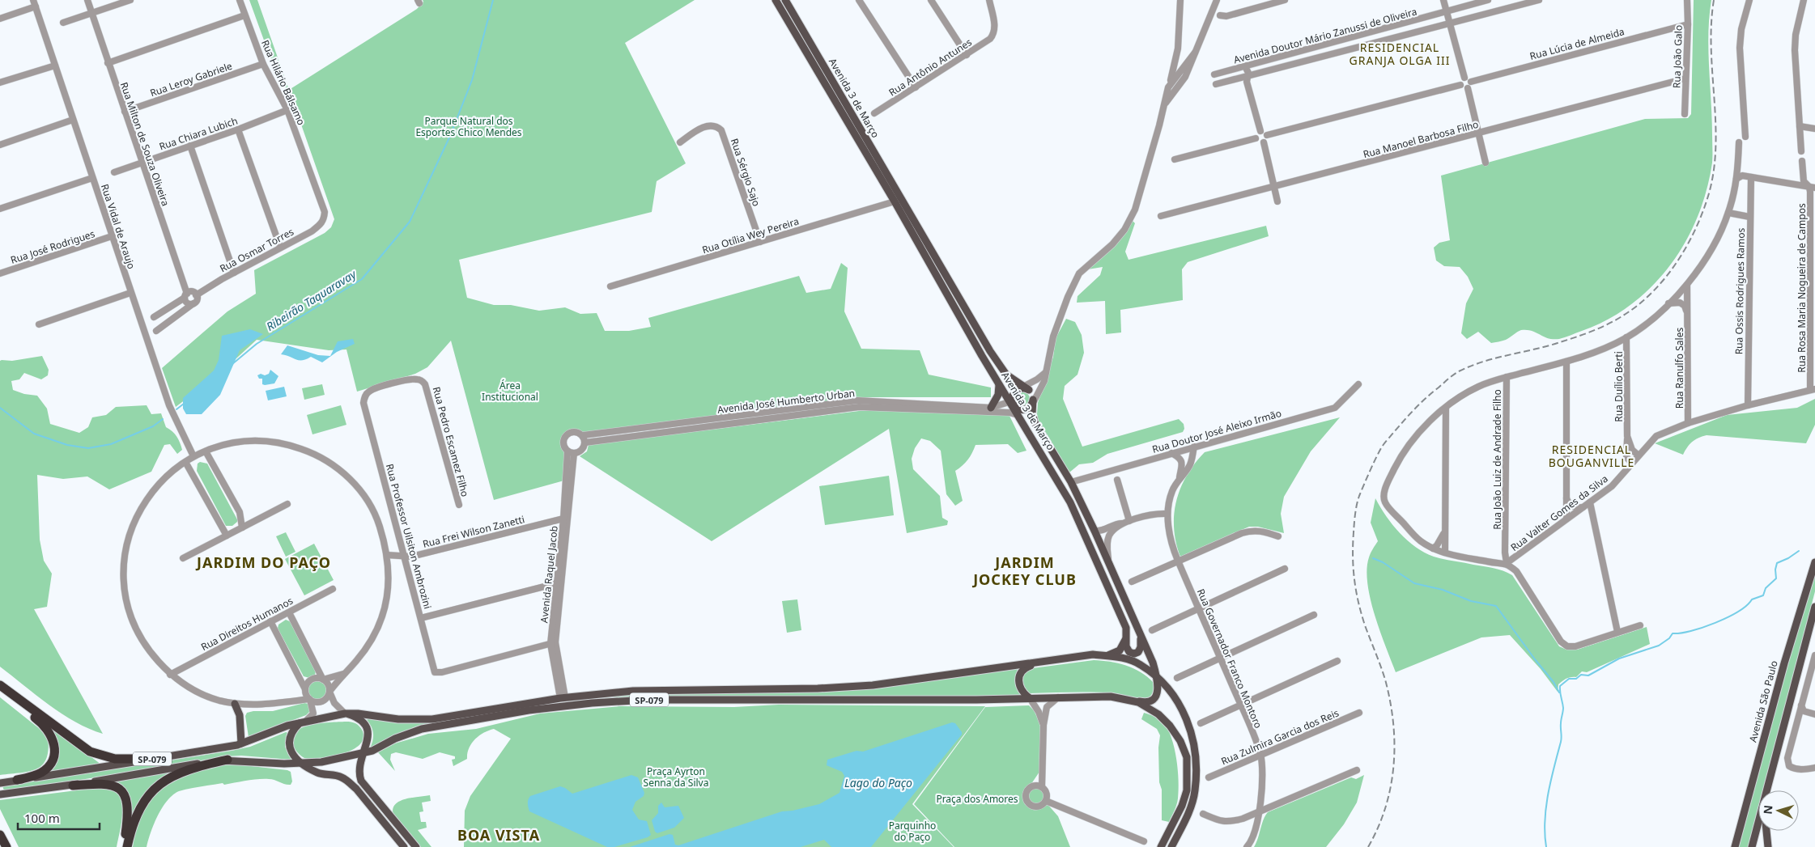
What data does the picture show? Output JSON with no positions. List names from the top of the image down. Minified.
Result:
{"streets":{"main road":["Avenida 3 de Março","SP-079","Avenida São Paulo"],"street":["Avenida Doutor Mário Zanussi de Oliveira","Rua Lúcia de Almeida","Rua João Galo","Rua Antônio Antunes","Rua Leroy Gabriele","Rua Hilário Bálsamo","Rua Chiara Lubich","Rua Manoel Barbosa Filho","Rua Milton de Souza Oliveira","Rua Sérgio Sajo","Rua Vidal de Araujo","Rua Otília Wey Pereira","Rua José Rodrigues","Rua Osmar Torres","Rua Rosa Maria Nogueira de Campos","Rua Ossis Rodrigues Ramos","Rua Ranulfo Sales","Rua Duílio Berti","Avenida José Humberto Urban","Rua Doutor José Aleixo Irmão","Rua Pedro Escamez Filho","Rua João Luiz de Andrade Filho","Rua Valter Gomes da Silva","Rua Frei Wilson Zanetti","Rua Professor Uilsiton Ambrozini","Avenida Raquel Jacob","Rua Direitos Humanos","Rua Governador Franco Montoro","Rua Zulmira Garcia dos Reis"]},"crossings":[["Rua Lúcia de Almeida","Rua João Galo"],["Rua João Galo","Rua Manoel Barbosa Filho"],["Rua Leroy Gabriele","Rua Hilário Bálsamo"],["Rua Leroy Gabriele","Rua Milton de Souza Oliveira"],["Rua Hilário Bálsamo","Rua Chiara Lubich"],["Rua Hilário Bálsamo","Rua Osmar Torres"],["Avenida 3 de Março","Rua Otília Wey Pereira"],["Avenida 3 de Março","Avenida José Humberto Urban"],["Avenida 3 de Março","Rua Doutor José Aleixo Irmão"],["Avenida 3 de Março","SP-079"],["Rua Chiara Lubich","Rua Milton de Souza Oliveira"],["Rua Milton de Souza Oliveira","Rua Osmar Torres"],["Rua Sérgio Sajo","Rua Otília Wey Pereira"],["Rua Vidal de Araujo","Rua José Rodrigues"],["Rua Rosa Maria Nogueira de Campos","Rua Valter Gomes da Silva"],["Rua Ossis Rodrigues Ramos","Rua Valter Gomes da Silva"],["Rua Ranulfo Sales","Rua Valter Gomes da Silva"],["Rua Duílio Berti","Rua Valter Gomes da Silva"],["Avenida José Humberto Urban","Avenida Raquel Jacob"],["Rua Doutor José Aleixo Irmão","Rua Governador Franco Montoro"],["Rua Pedro Escamez Filho","Rua Professor Uilsiton Ambrozini"],["Rua João Luiz de Andrade Filho","Rua Valter Gomes da Silva"],["Rua Frei Wilson Zanetti","Rua Professor Uilsiton Ambrozini"],["Rua Frei Wilson Zanetti","Avenida Raquel Jacob"],["Rua Professor Uilsiton Ambrozini","Avenida Raquel Jacob"],["Avenida Raquel Jacob","SP-079"],["Rua Governador Franco Montoro","Rua Zulmira Garcia dos Reis"]],"districts":["RESIDENCIAL GRANJA OLGA III","RESIDENCIAL BOUGANVILLE","JARDIM DO PAÇO","JARDIM JOCKEY CLUB","BOA VISTA"],"water":["Ribeirão Taquaravay","Lago do Paço"],"parks":["Parque Natural dos Esportes Chico Mendes","Área Institucional","Praça Ayrton Senna da Silva","Praça dos Amores","Parquinho do Paço"],"scale_bar":"100 m","north":"left"}
